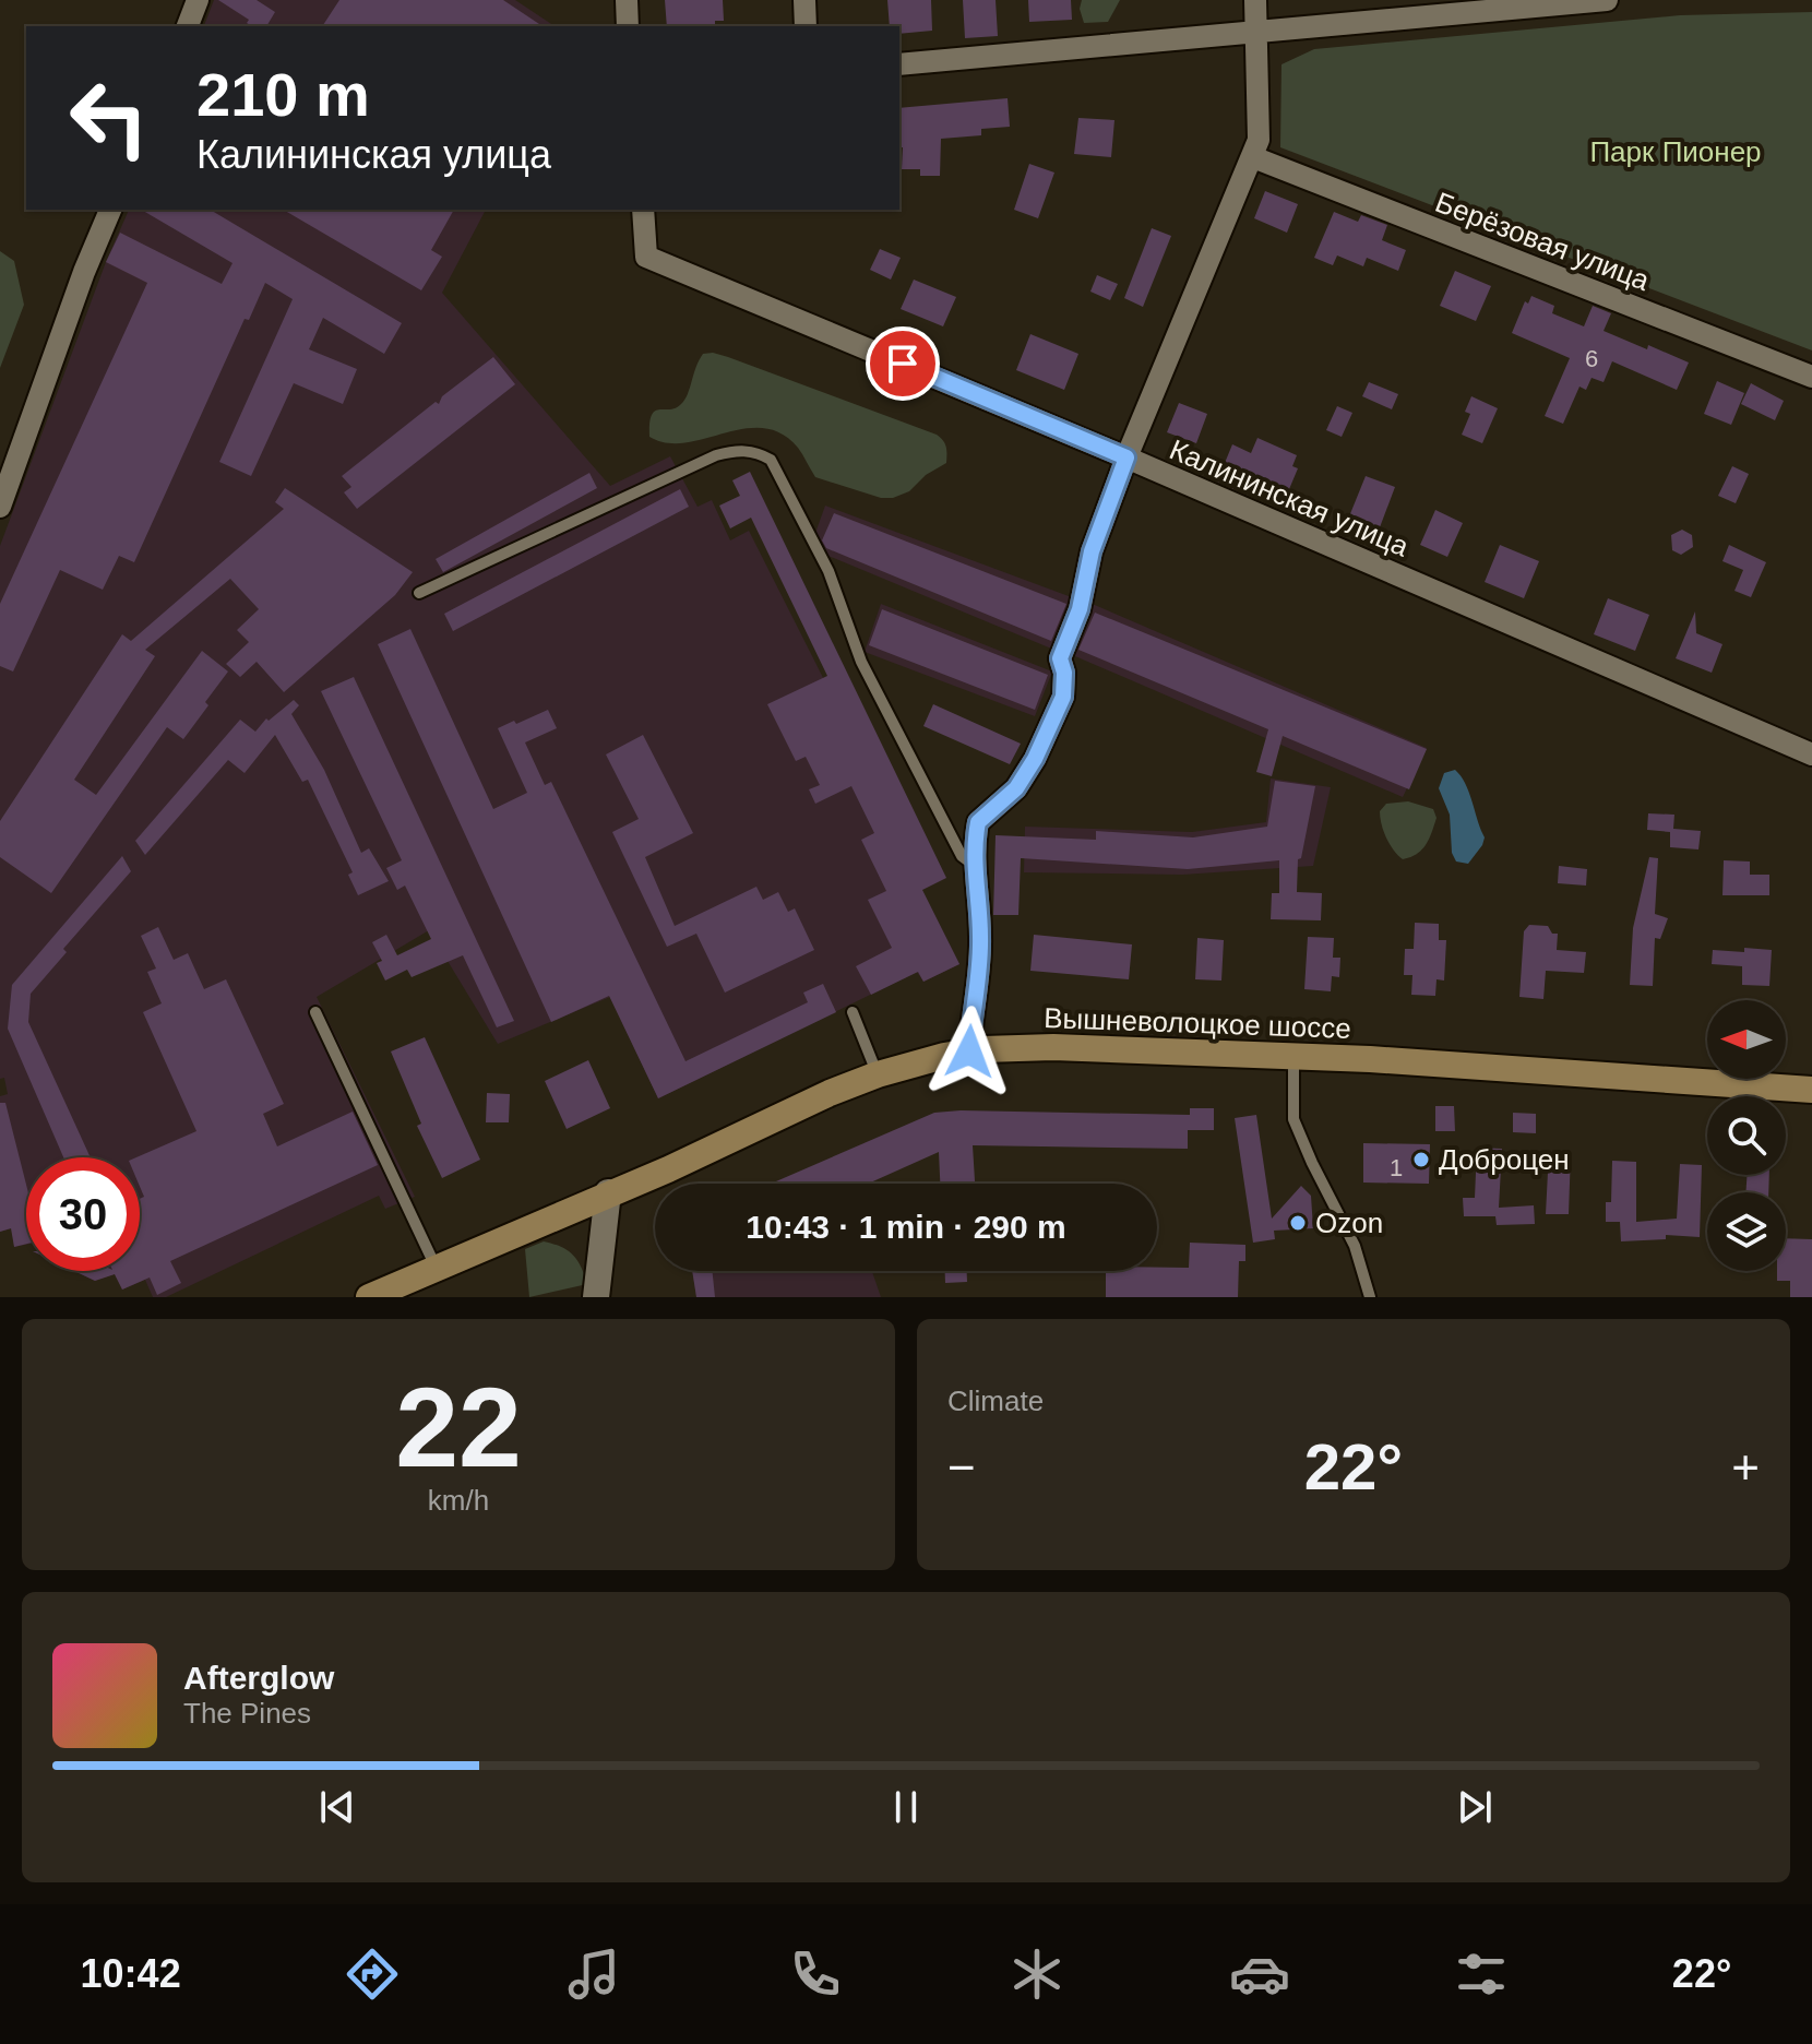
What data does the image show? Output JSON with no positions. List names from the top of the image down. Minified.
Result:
{"streets":{"main road":["Вышневолоцкое шоссе"],"street":["Берёзовая улица","Калининская улица"]},"parks":["Парк Пионер"],"places":["Доброцен","Ozon"],"house_numbers":["6","1"],"north":"left","page":{"turn":["210 m","Калининская улица"],"limit":"30","trip":"10:43 · 1 min · 290 m","tile":[["22","km/h"],"Climate"],"heat":["−","22°","+"],"song":["Afterglow","The Pines"],"tabs":["10:42","22°"]}}
